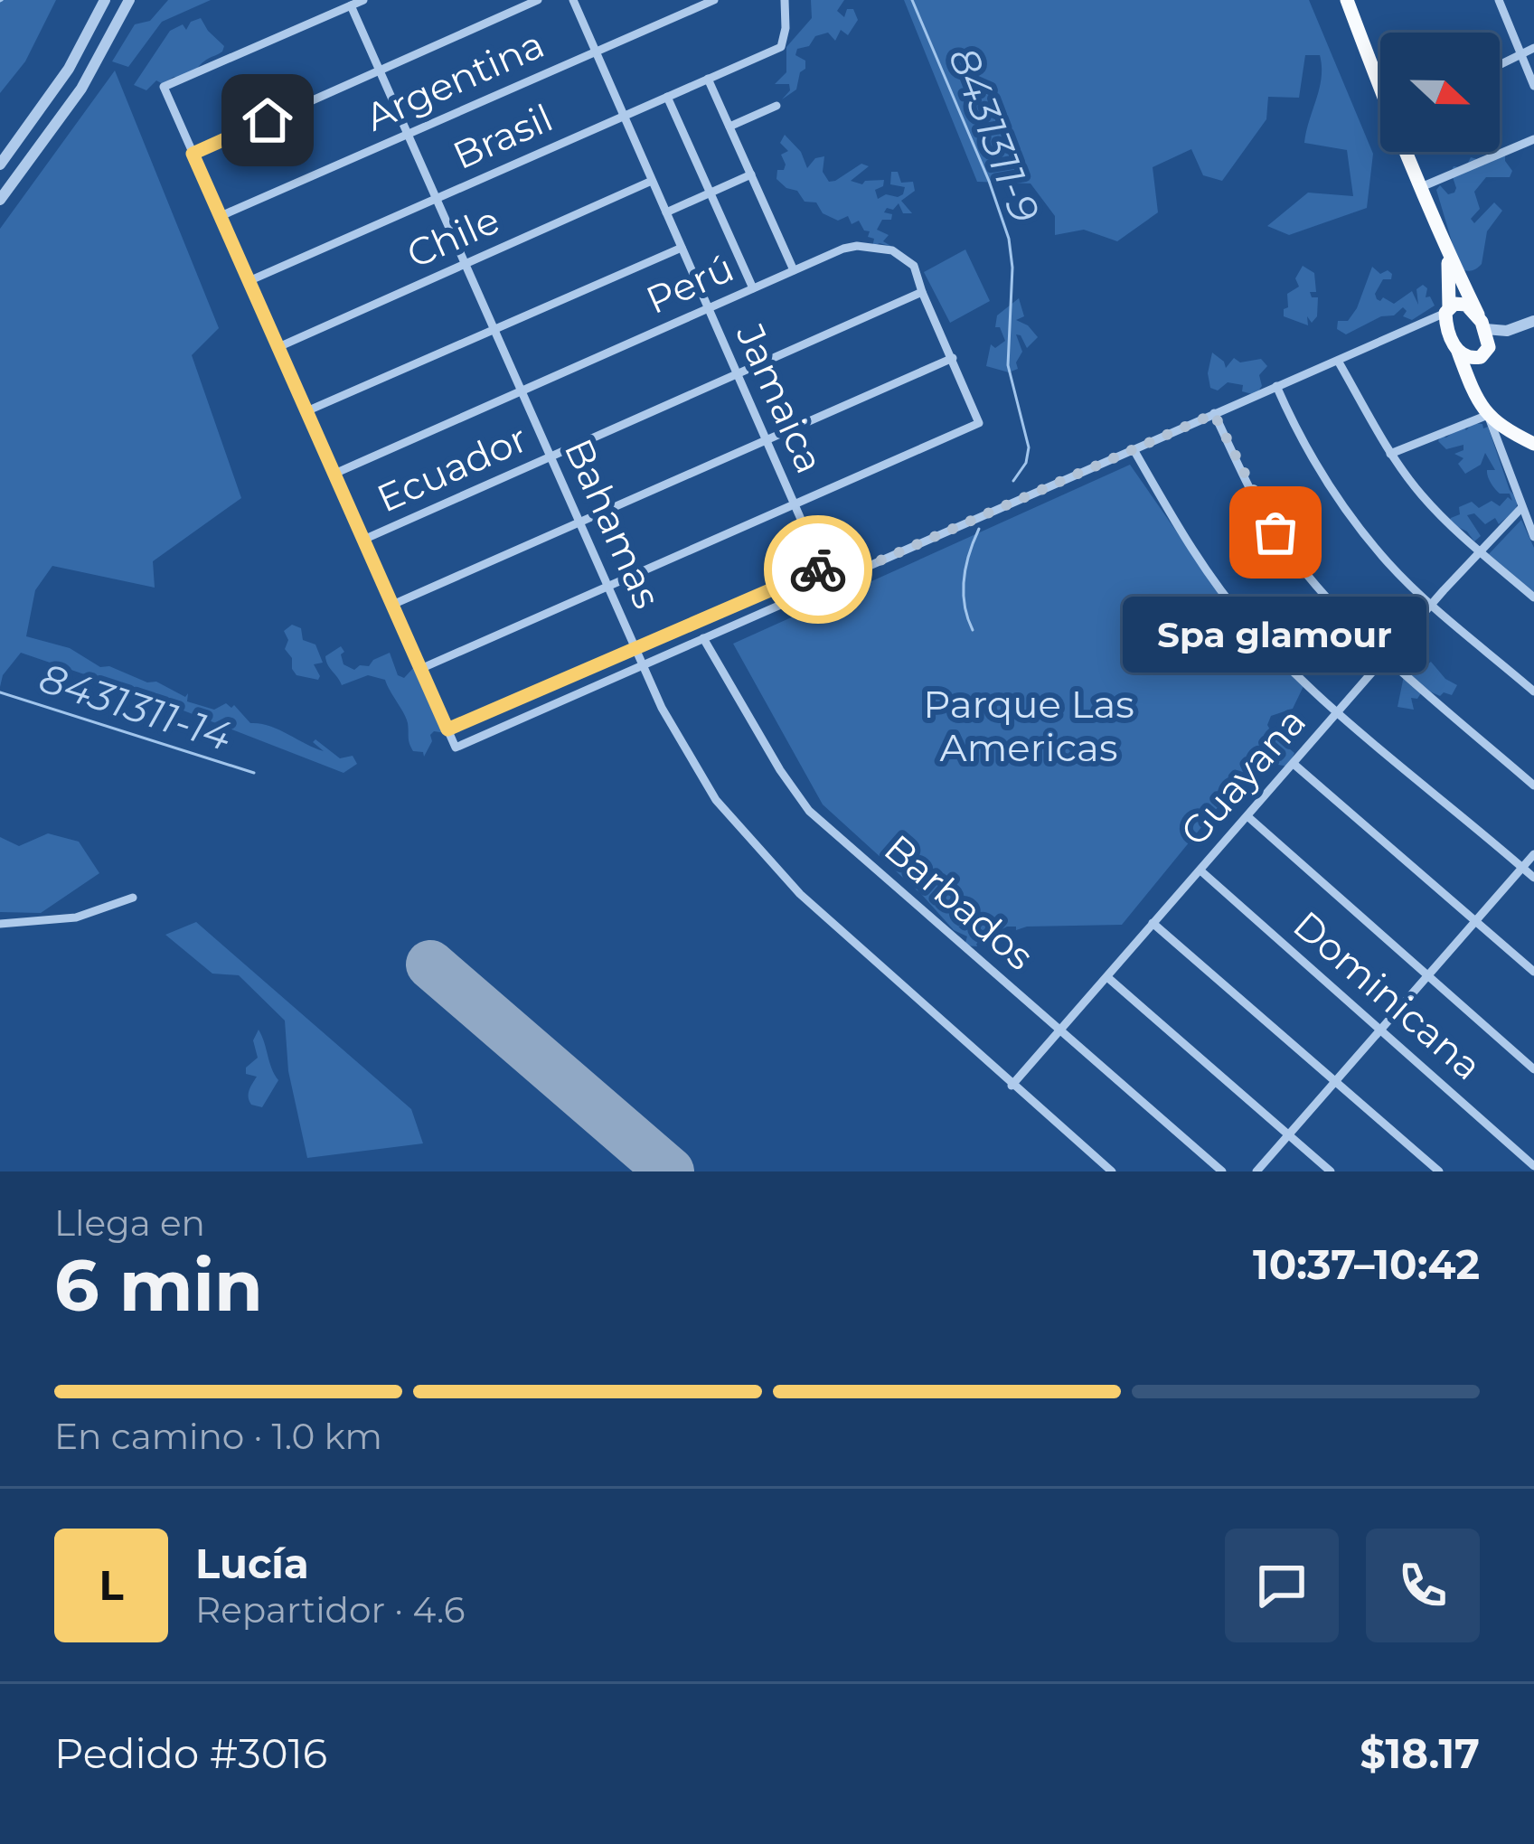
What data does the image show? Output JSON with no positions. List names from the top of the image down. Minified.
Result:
{"streets":{"street":["Argentina","Brasil","Chile","Perú","Jamaica","Ecuador","Bahamas","Guayana","Barbados","Dominicana"]},"crossings":[["Argentina","Jamaica"],["Argentina","Bahamas"],["Brasil","Jamaica"],["Brasil","Bahamas"],["Chile","Jamaica"],["Chile","Bahamas"],["Perú","Jamaica"],["Perú","Ecuador"],["Perú","Bahamas"],["Jamaica","Ecuador"],["Ecuador","Bahamas"],["Bahamas","Guayana"],["Guayana","Barbados"],["Guayana","Dominicana"]],"water":["8431311-9","8431311-14"],"parks":["Parque Las Americas"],"places":["Spa glamour"],"north":"right","page":{"bubble":"Spa glamour","heading":["6 min","Llega en","10:37–10:42"],"panel":["Lucía","Repartidor · 4.6","Pedido #3016","$18.17"],"bar":"En camino · 1.0 km","round":"L"}}
